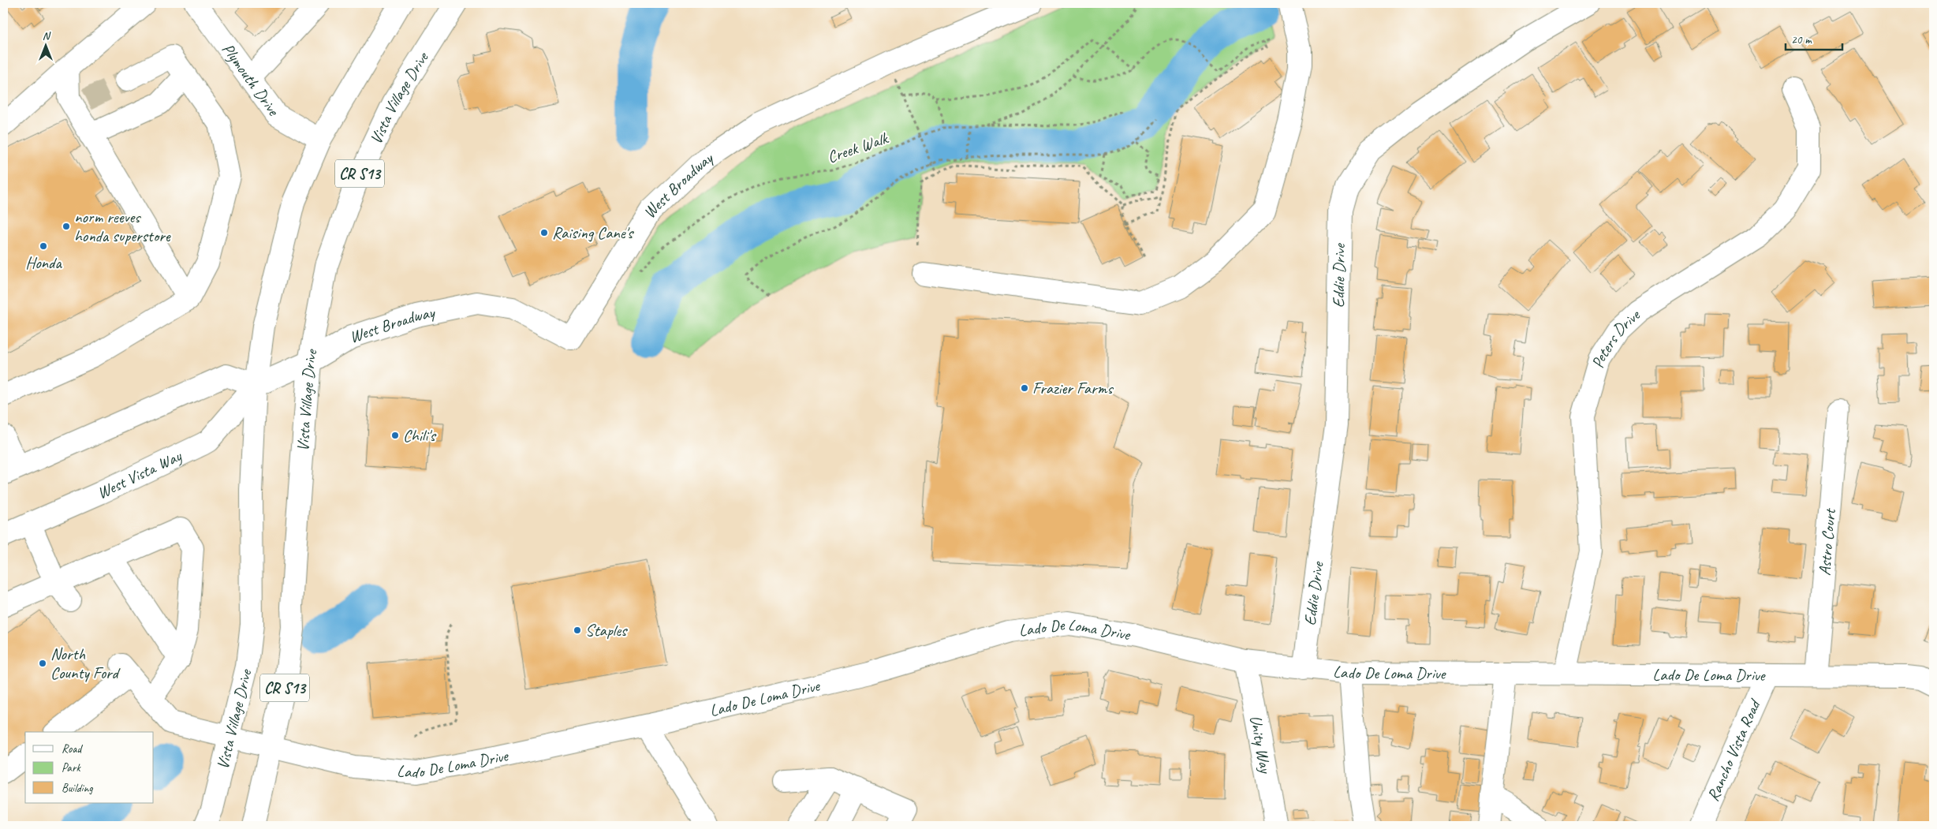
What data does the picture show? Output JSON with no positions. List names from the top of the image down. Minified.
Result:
{"streets":{"street":["Plymouth Drive","Vista Village Drive","CR S13","West Broadway","Eddie Drive","Peters Drive","West Vista Way","Astro Court","Lado De Loma Drive","Unity Way","Rancho Vista Road"],"path":["Creek Walk"]},"crossings":[["Plymouth Drive","Vista Village Drive"],["Vista Village Drive","West Broadway"],["Vista Village Drive","West Vista Way"],["Vista Village Drive","Lado De Loma Drive"],["West Broadway","West Vista Way"],["Eddie Drive","Lado De Loma Drive"],["Peters Drive","Lado De Loma Drive"],["Astro Court","Lado De Loma Drive"],["Lado De Loma Drive","Unity Way"],["Lado De Loma Drive","Rancho Vista Road"]],"places":["norm reeves honda superstore","Raising Cane's","Honda","Frazier Farms","Chili's","Staples","North County Ford"],"legend":["Road","Park","Building"],"scale_bar":"20 m","north":"top"}
